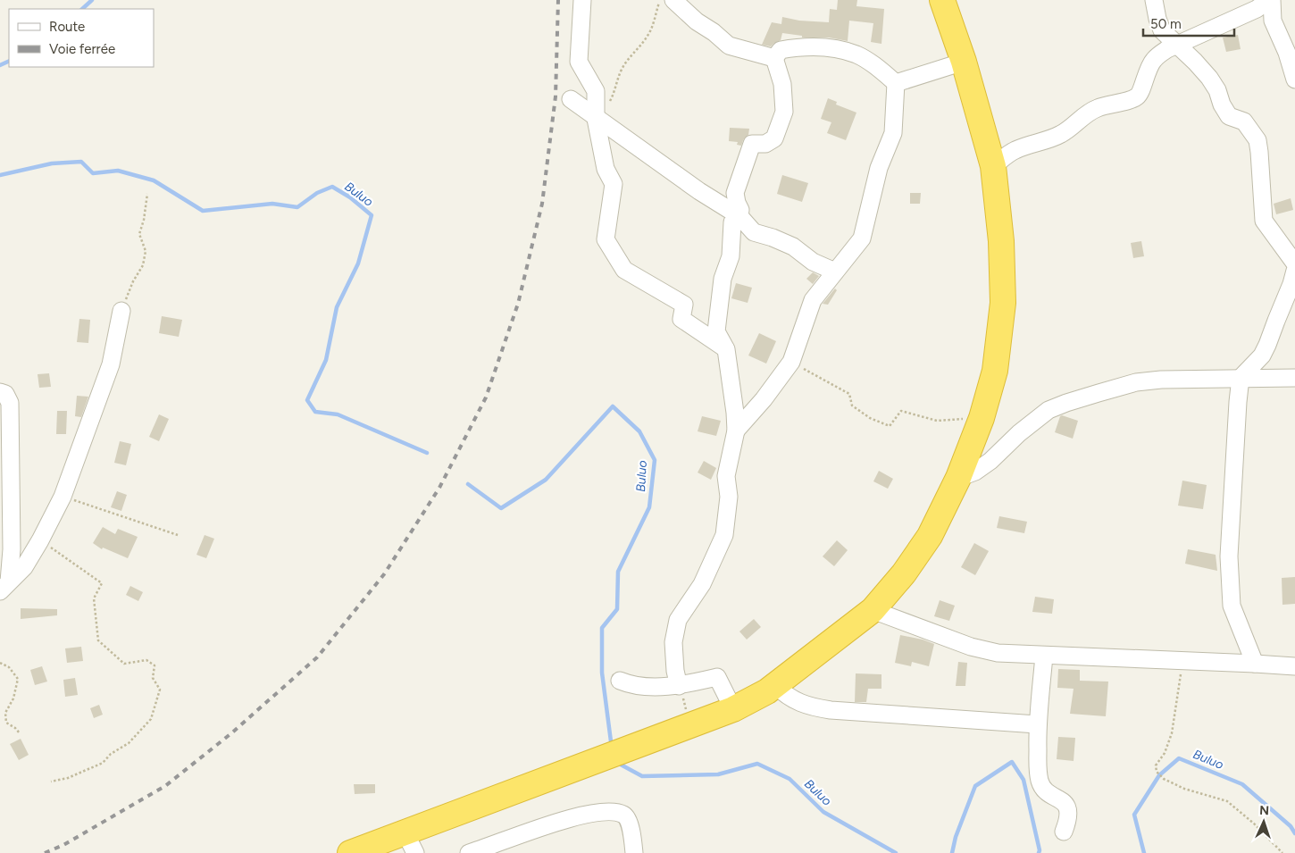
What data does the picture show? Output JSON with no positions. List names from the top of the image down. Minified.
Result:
{"water":["Buluo"],"legend":["Route","Voie ferrée"],"scale_bar":"50 m","north":"top"}
